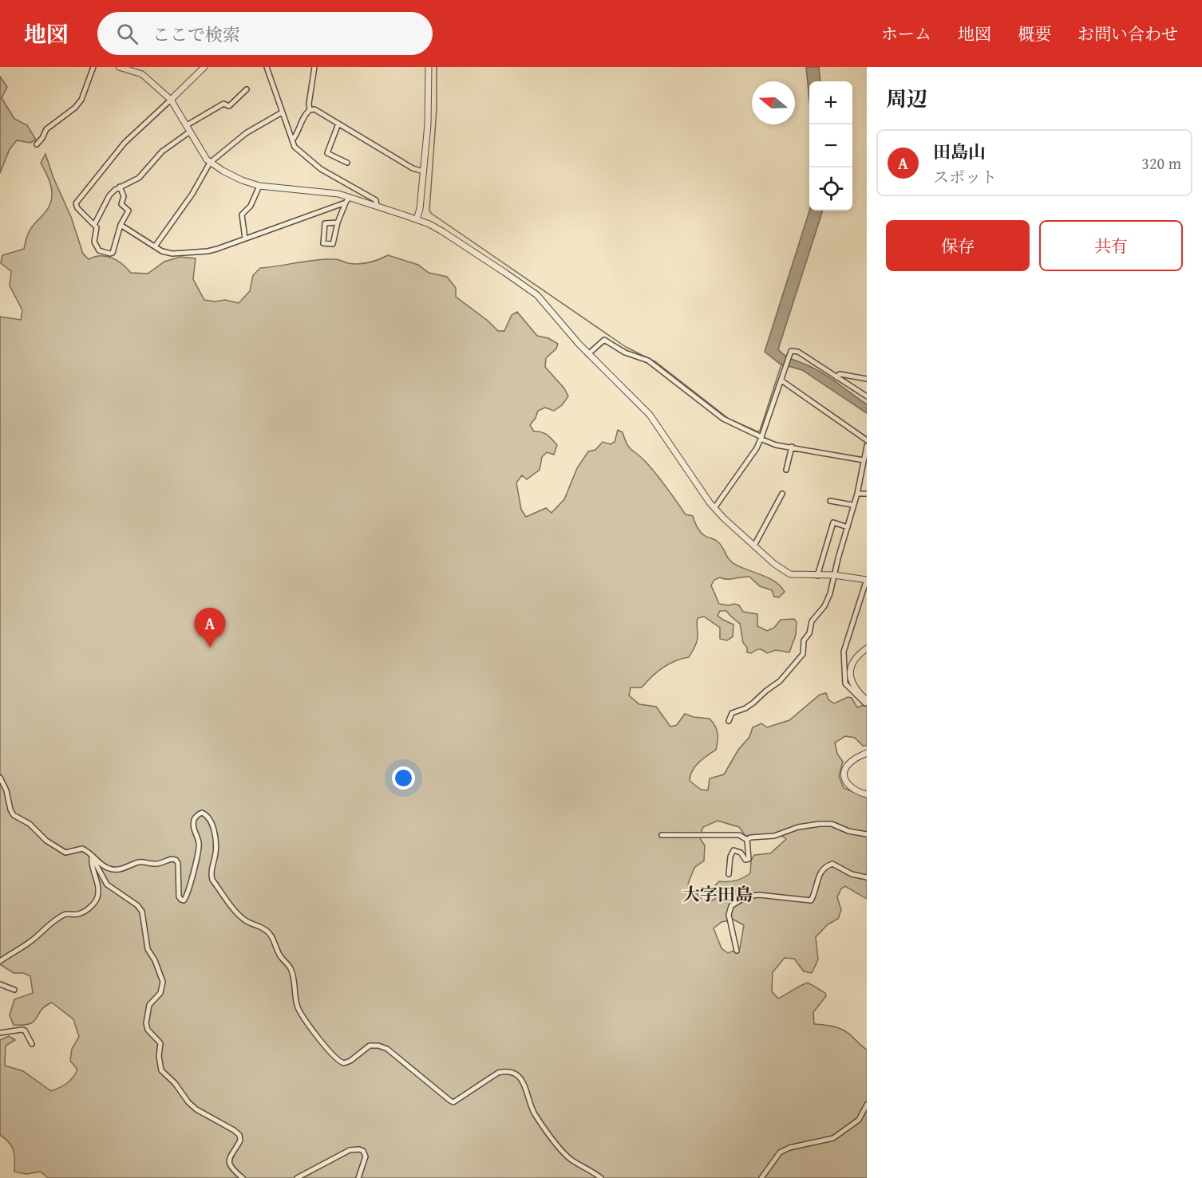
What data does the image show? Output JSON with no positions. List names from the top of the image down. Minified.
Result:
{"districts":["大字田島"],"north":"left","page":{"header":"地図","search":"ここで検索","nav":["ホーム","地図","概要","お問い合わせ"],"heading":"周辺","map_buttons":["+","−"],"list":[{"mark":"A","name":"田島山","note":"スポット","value":"320 m"}],"buttons":["保存","共有"],"pins":"A"}}
